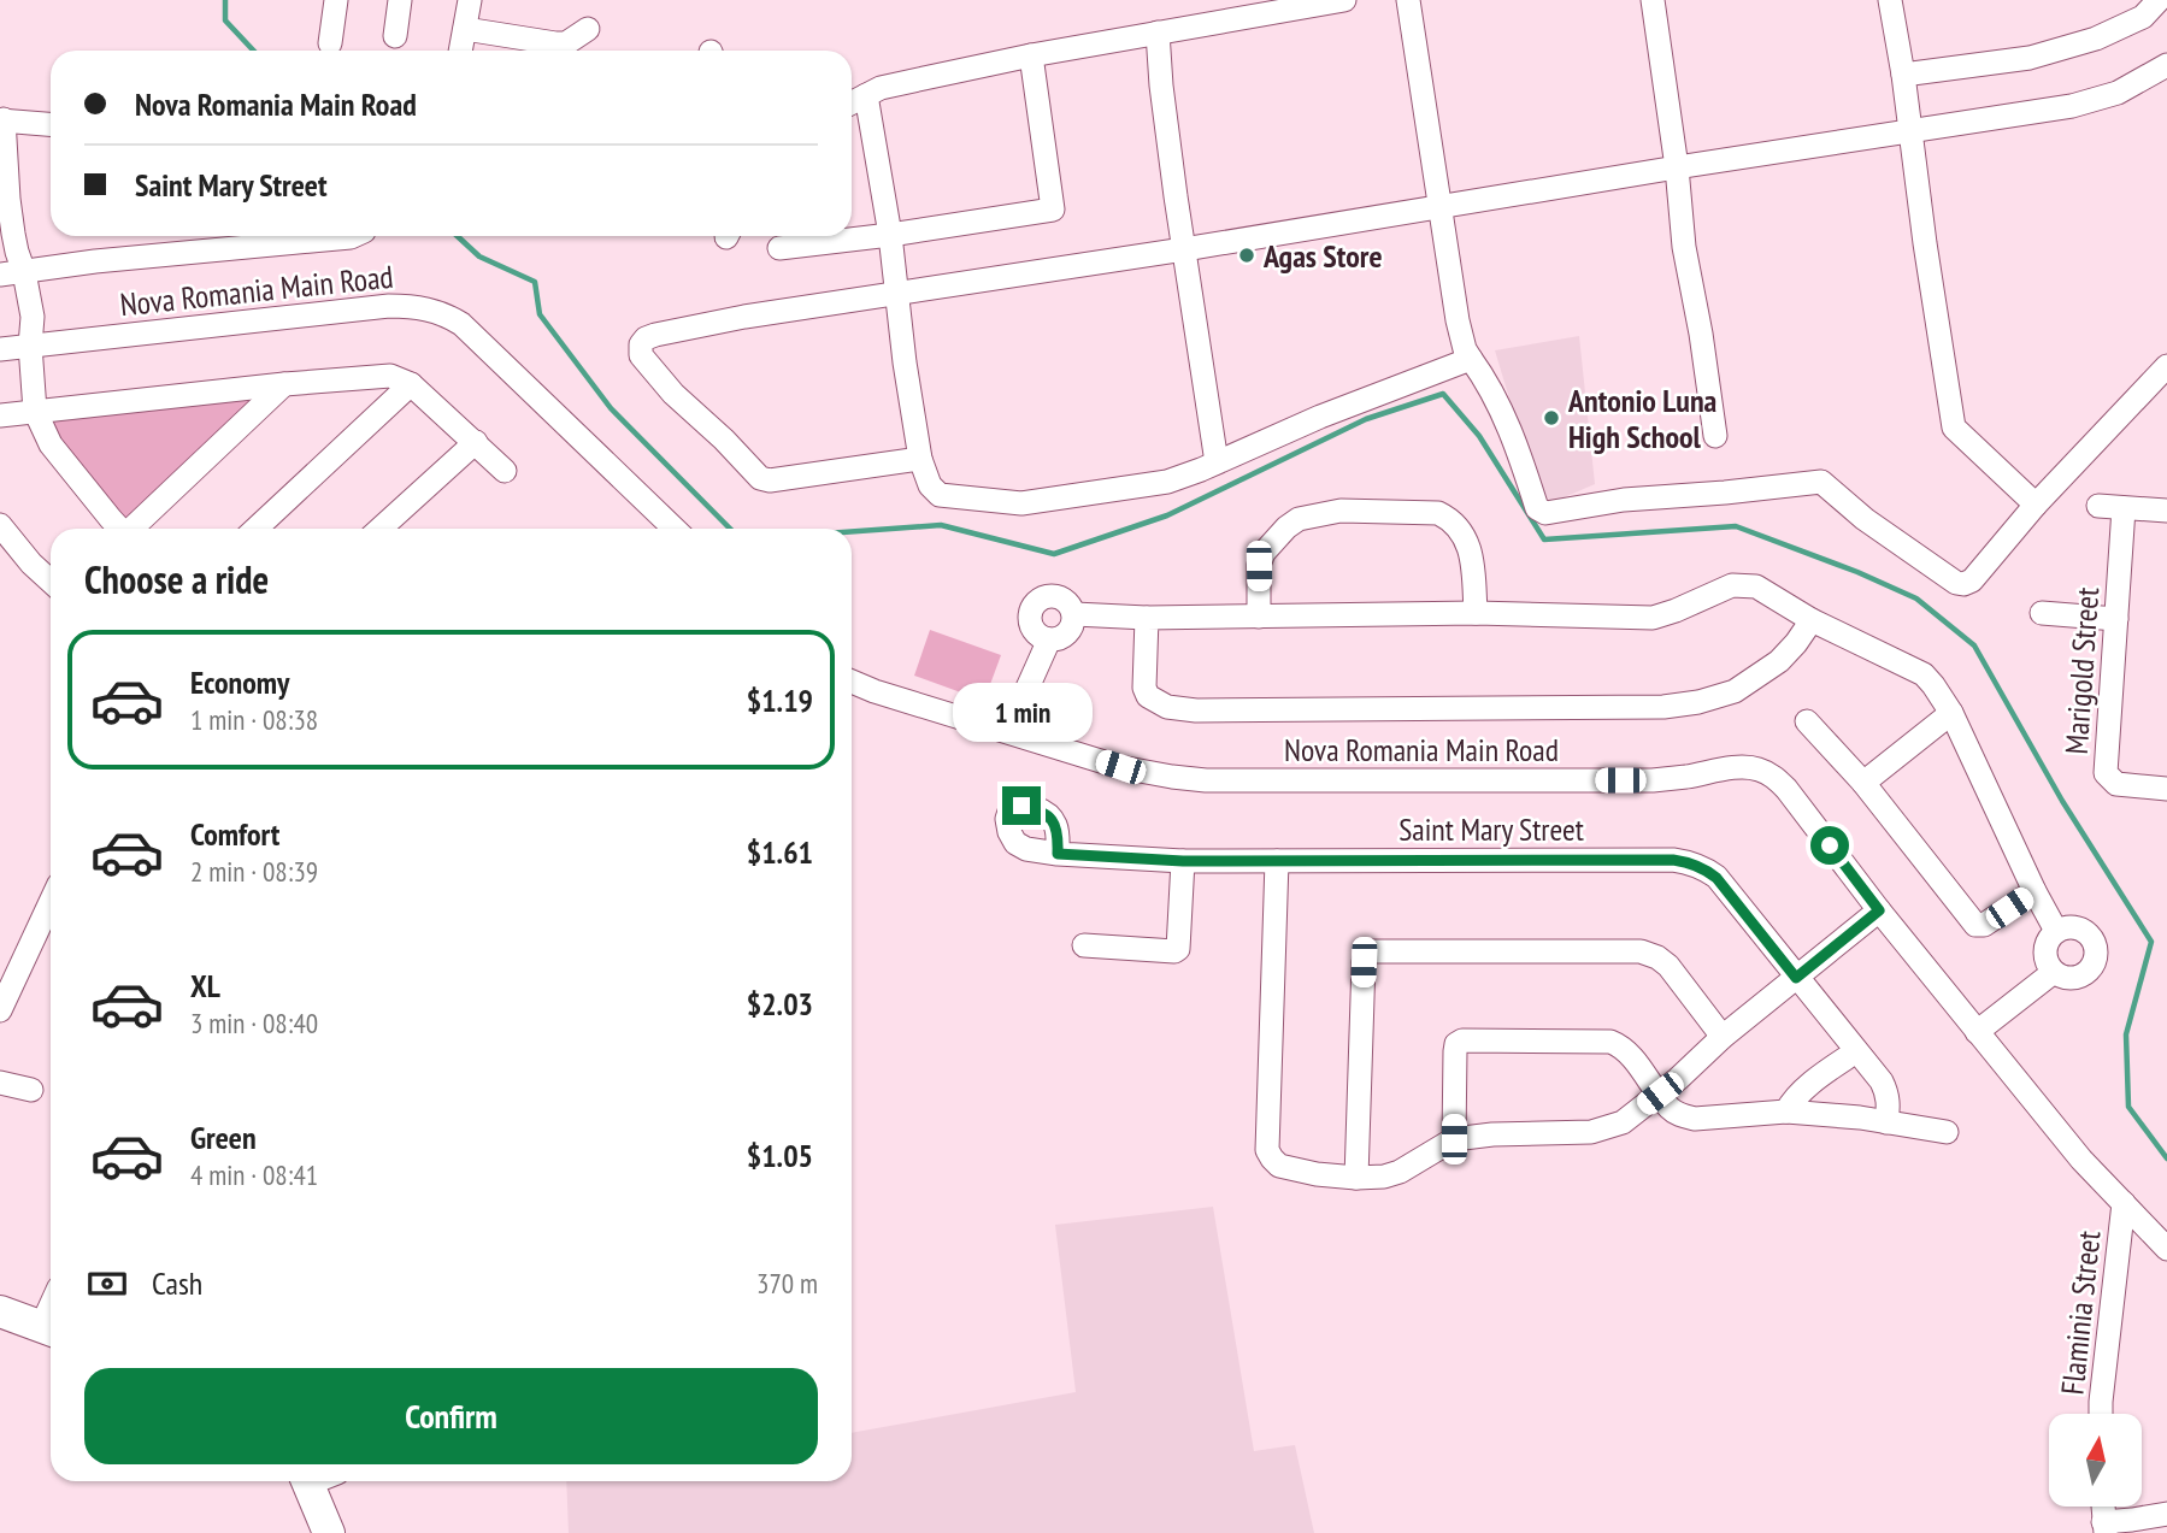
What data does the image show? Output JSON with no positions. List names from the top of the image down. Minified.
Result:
{"streets":{"street":["Nova Romania Main Road","Marigold Street","Saint Mary Street","Flaminia Street"]},"crossings":[["Nova Romania Main Road","Flaminia Street"]],"places":["Agas Store","Antonio Luna High School"],"north":"top","page":{"banner":["Nova Romania Main Road","Saint Mary Street"],"heading":"Choose a ride","list":[{"name":"Economy","note":"1 min · 08:38","value":"$1.19"},{"name":"Comfort","note":"2 min · 08:39","value":"$1.61"},{"name":"XL","note":"3 min · 08:40","value":"$2.03"},{"name":"Green","note":"4 min · 08:41","value":"$1.05"}],"bubble":"1 min","pay":["Cash","370 m"],"buttons":"Confirm"}}
